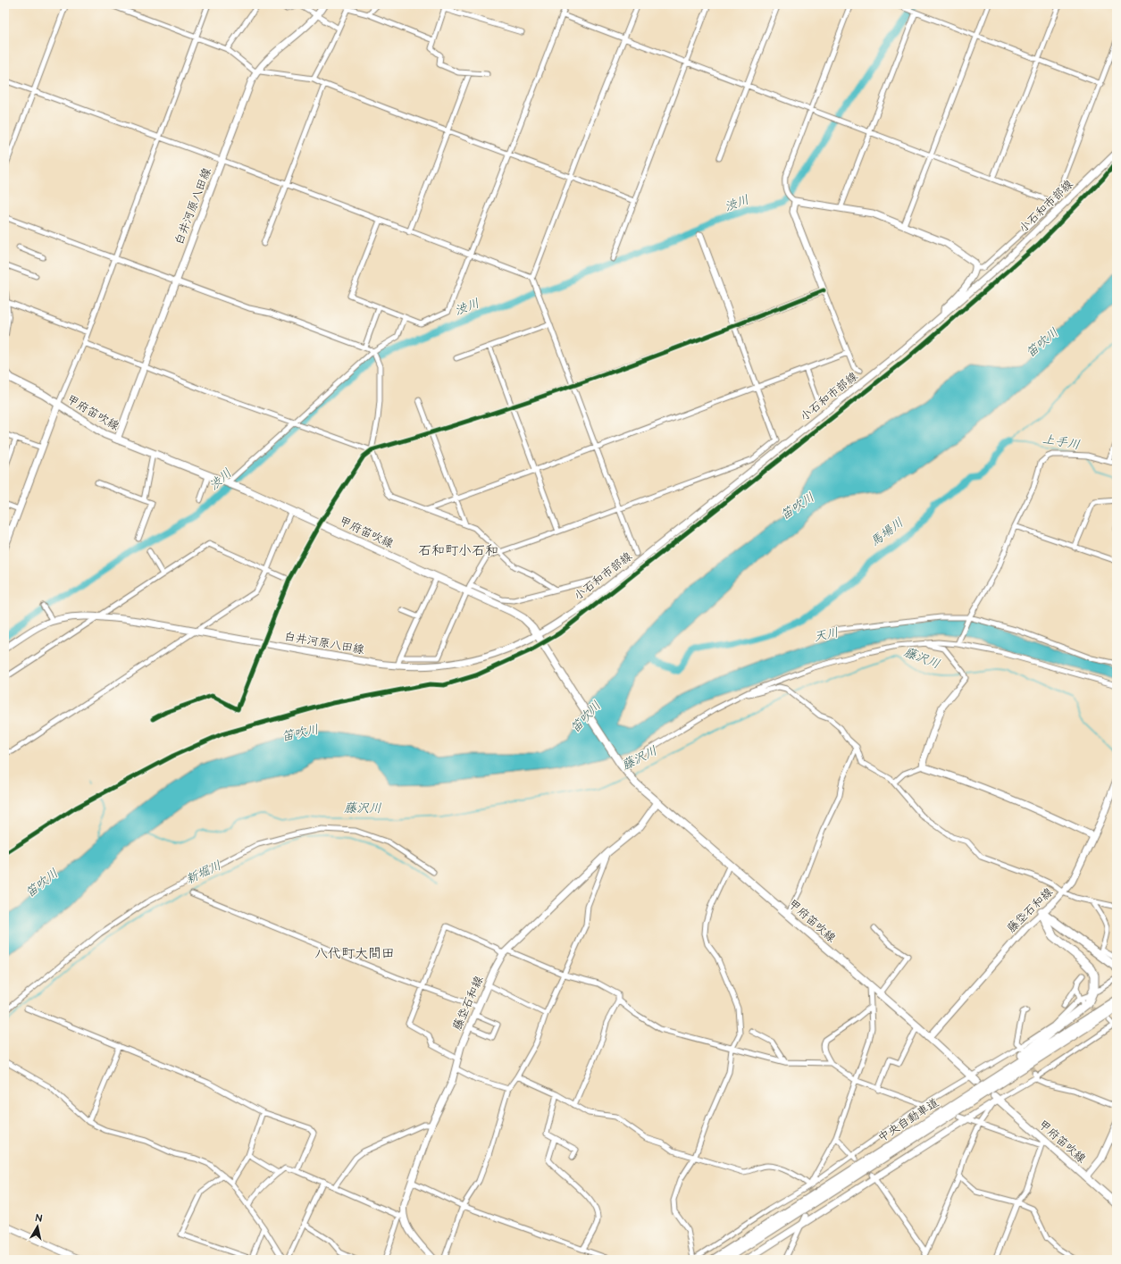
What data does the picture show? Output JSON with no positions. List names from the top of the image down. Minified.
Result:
{"streets":{"highway":["中央自動車道"],"main road":["白井河原八田線","小石和市部線","甲府笛吹線","藤垈石和線"]},"crossings":[["白井河原八田線","小石和市部線"],["白井河原八田線","甲府笛吹線"],["小石和市部線","甲府笛吹線"],["甲府笛吹線","藤垈石和線"]],"districts":["石和町小石和","八代町大間田"],"water":["渋川","笛吹川","上手川","馬場川","天川","藤沢川","新堀川"],"north":"top"}
